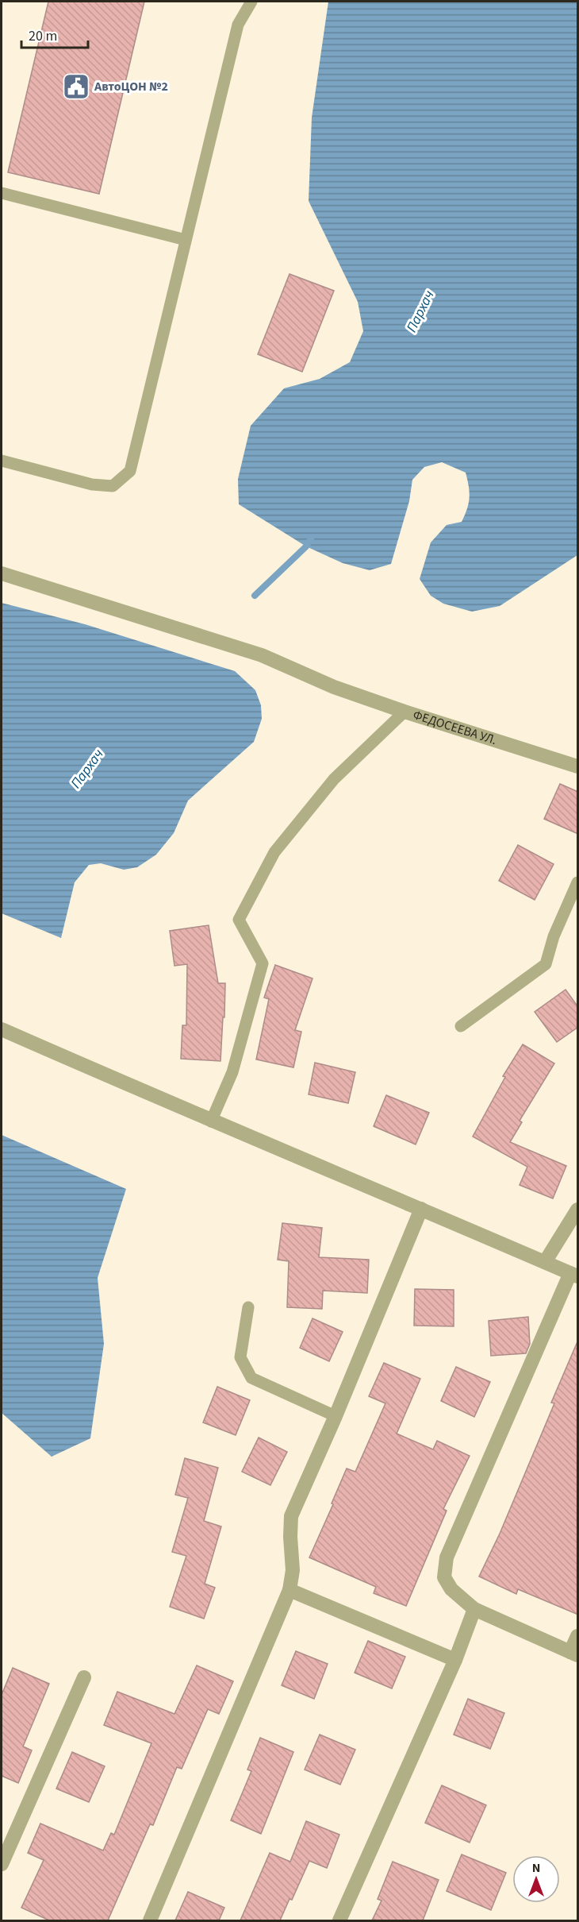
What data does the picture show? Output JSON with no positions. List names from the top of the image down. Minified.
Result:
{"streets":{"street":["ФЕДОСЕЕВА УЛ."]},"water":["Пархач"],"places":{"public building":["АвтоЦОН №2"]},"scale_bar":"20 m","north":"top"}
